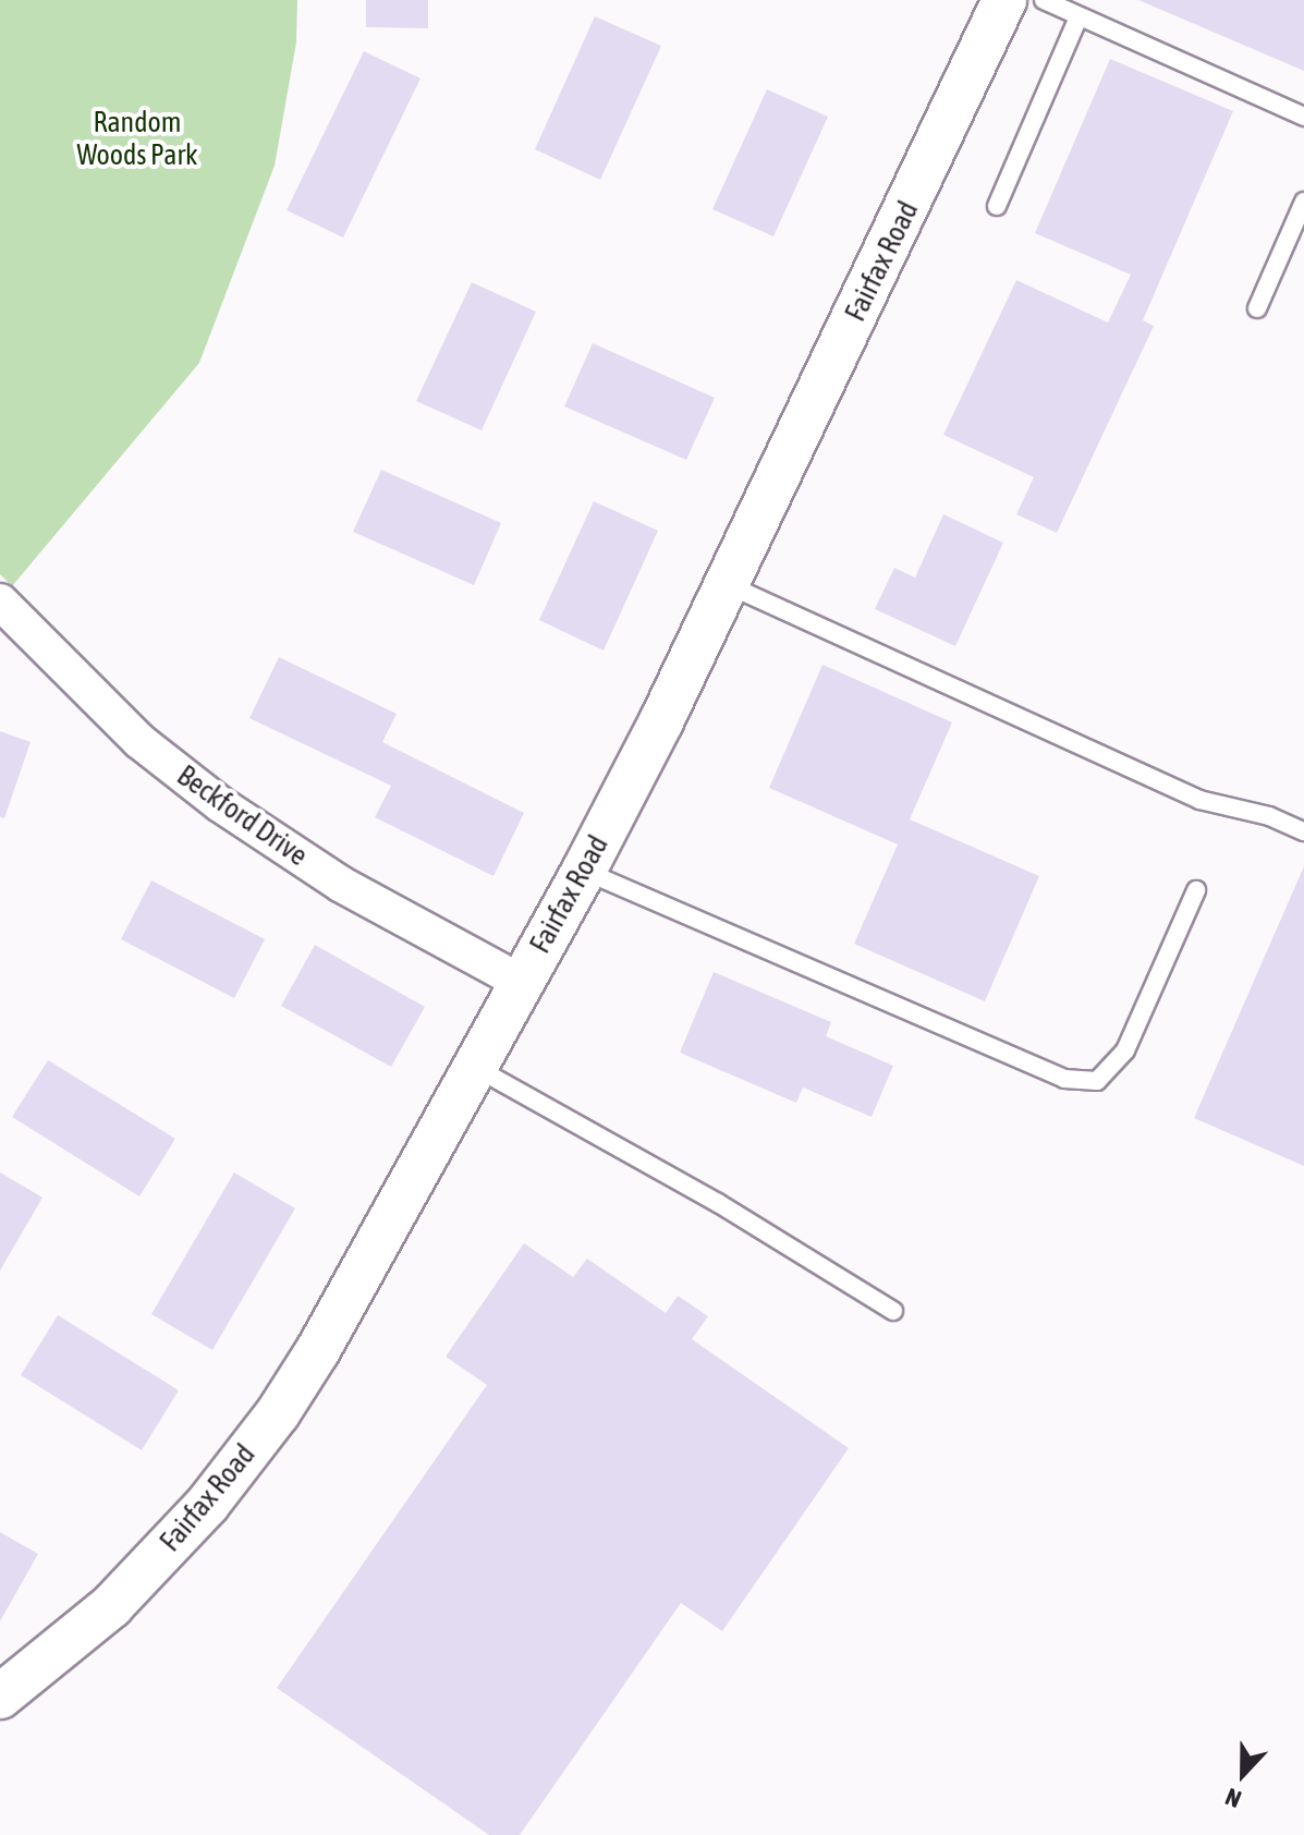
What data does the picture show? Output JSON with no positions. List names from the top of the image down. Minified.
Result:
{"streets":{"street":["Fairfax Road","Beckford Drive"]},"crossings":[["Fairfax Road","Beckford Drive"]],"parks":["Random Woods Park"],"north":"bottom"}
